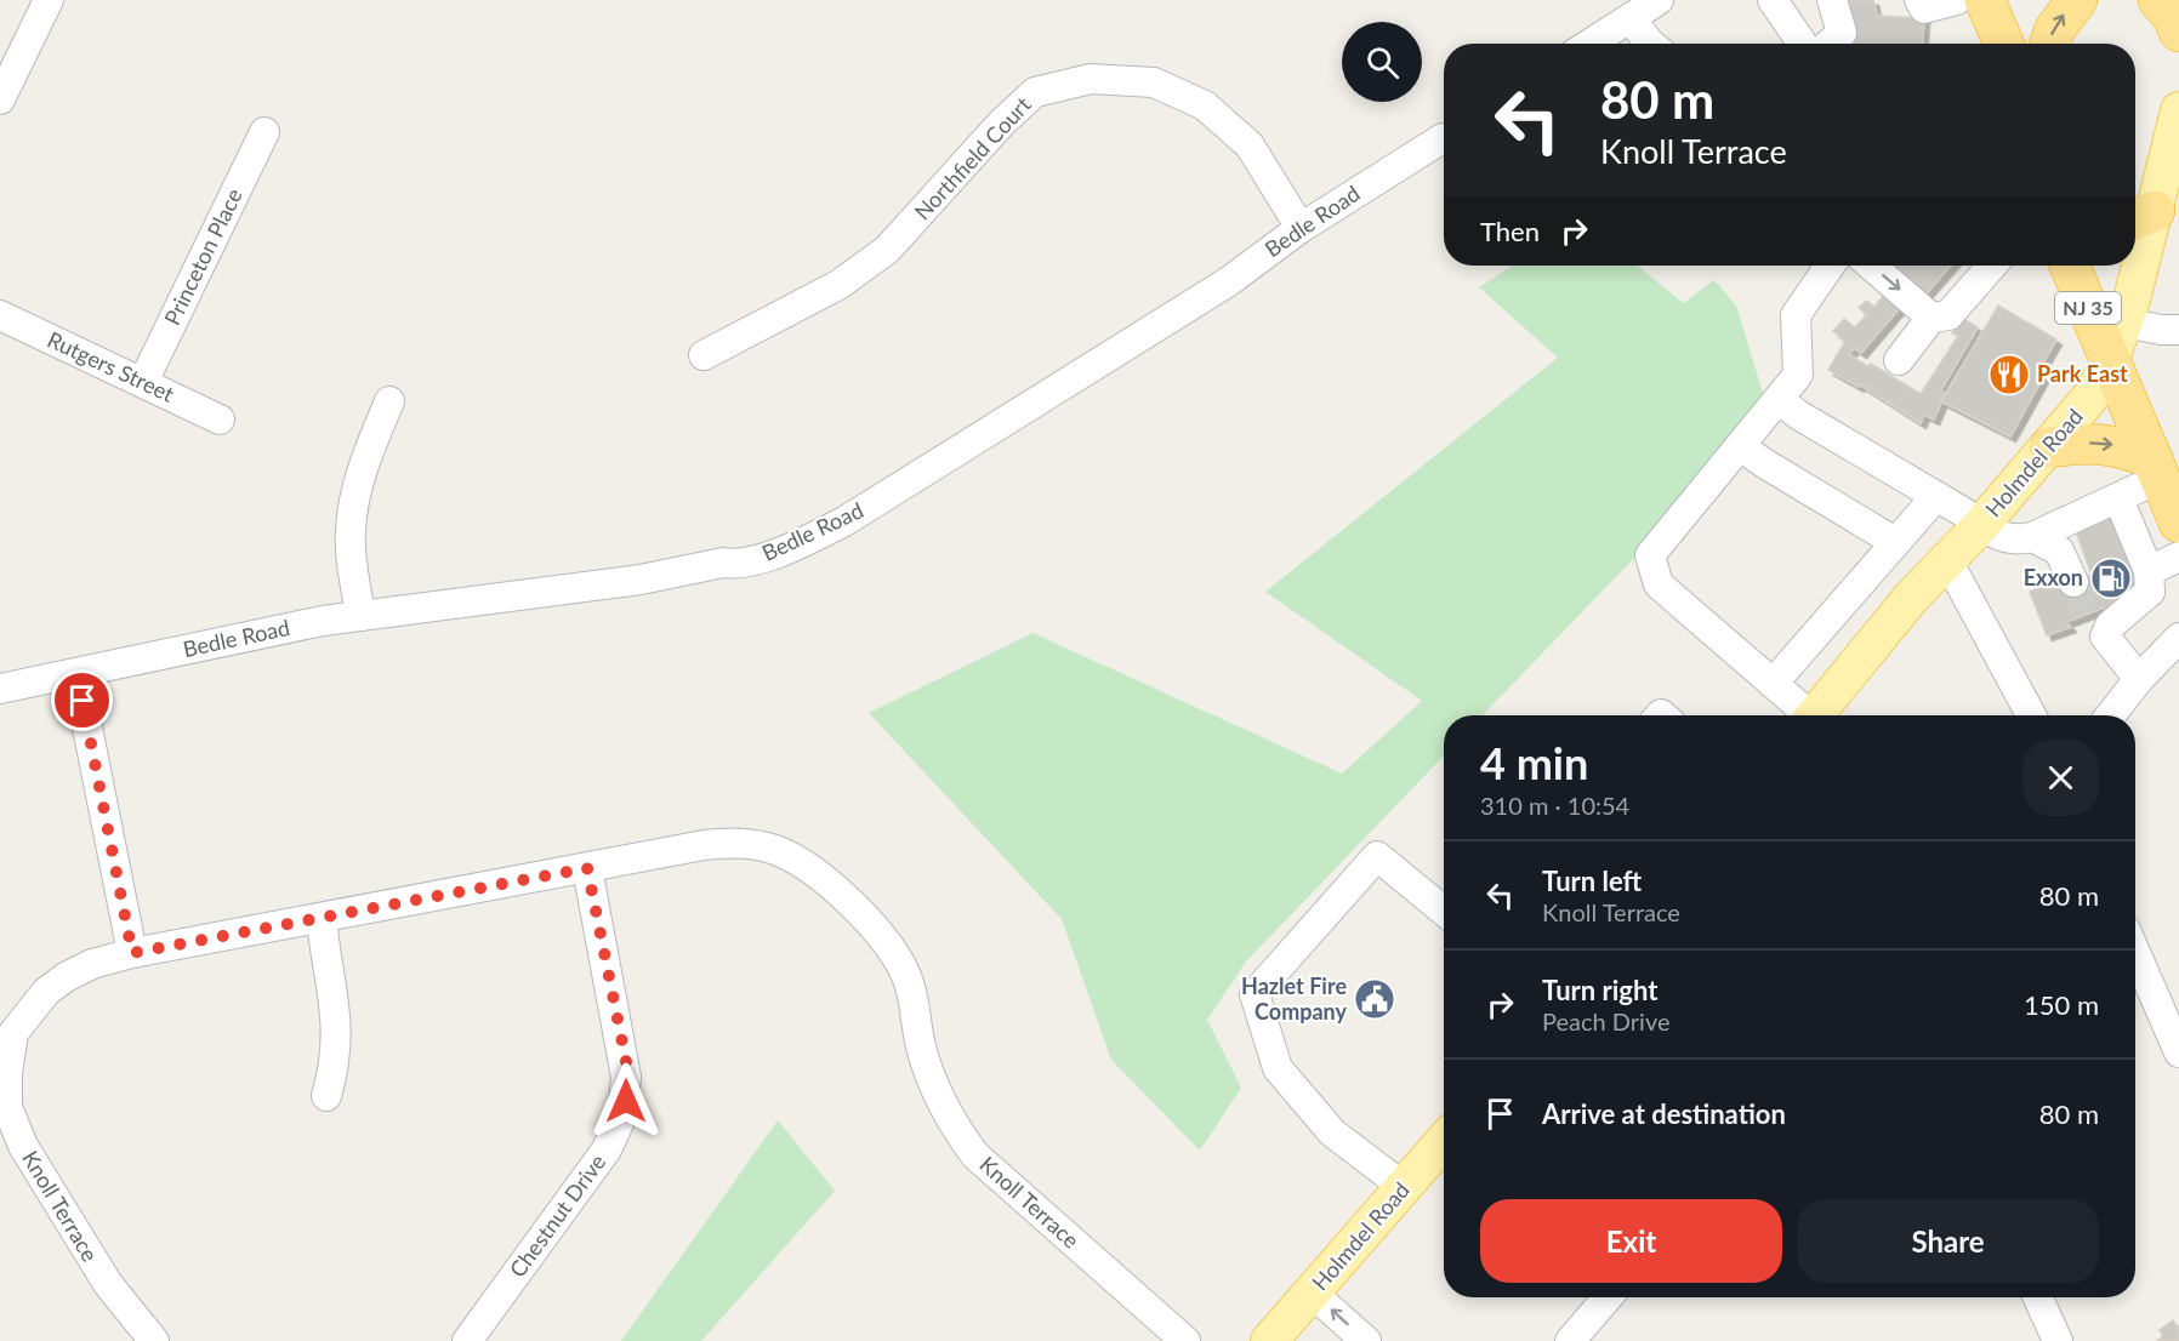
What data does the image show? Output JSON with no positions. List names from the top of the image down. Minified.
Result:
{"streets":{"highway":["NJ 35"],"main road":["Holmdel Road"],"street":["Northfield Court","Bedle Road","Princeton Place","Rutgers Street","Knoll Terrace","Chestnut Drive"]},"crossings":[["Northfield Court","Bedle Road"],["Princeton Place","Rutgers Street"],["NJ 35","Holmdel Road"],["Knoll Terrace","Chestnut Drive"]],"places":{"restaurant":["Park East"],"fuel station":["Exxon"],"public building":["Hazlet Fire Company"]},"page":{"turn":["80 m","Knoll Terrace"],"then":"Then","heading":["4 min","310 m · 10:54"],"list":[{"name":"Turn left","note":"Knoll Terrace","value":"80 m"},{"name":"Turn right","note":"Peach Drive","value":"150 m"},{"name":"Arrive at destination","value":"80 m"}],"buttons":["Exit","Share"]}}
